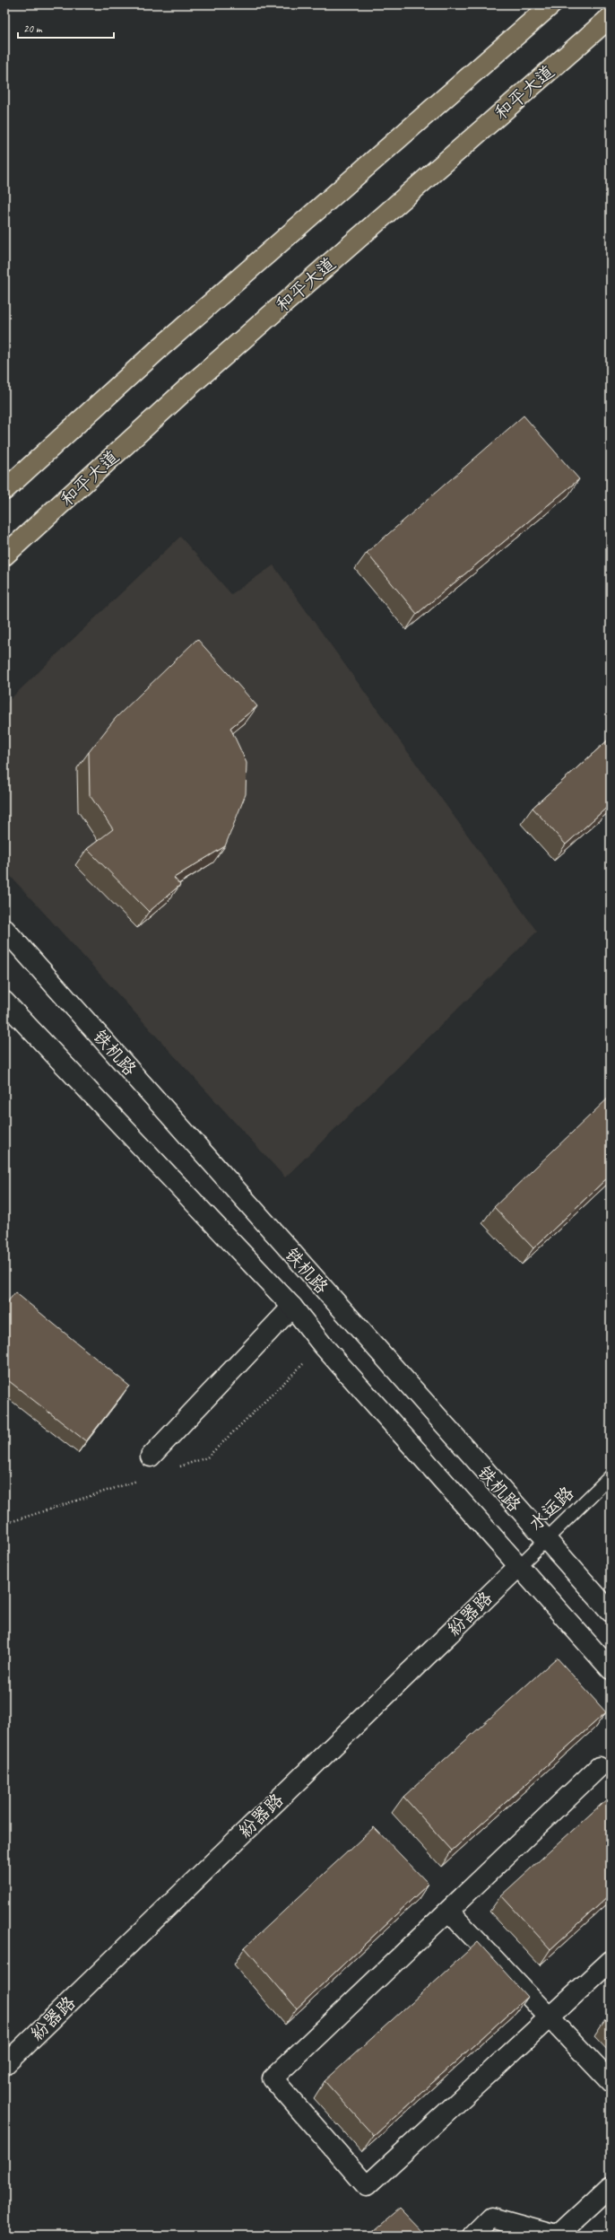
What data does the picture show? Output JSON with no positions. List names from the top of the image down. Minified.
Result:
{"streets":{"main road":["和平大道"],"street":["铁机路","紛器路"],"lane":["水运路"]},"crossings":[["铁机路","水运路"],["铁机路","紛器路"],["水运路","紛器路"]],"scale_bar":"20 m"}
